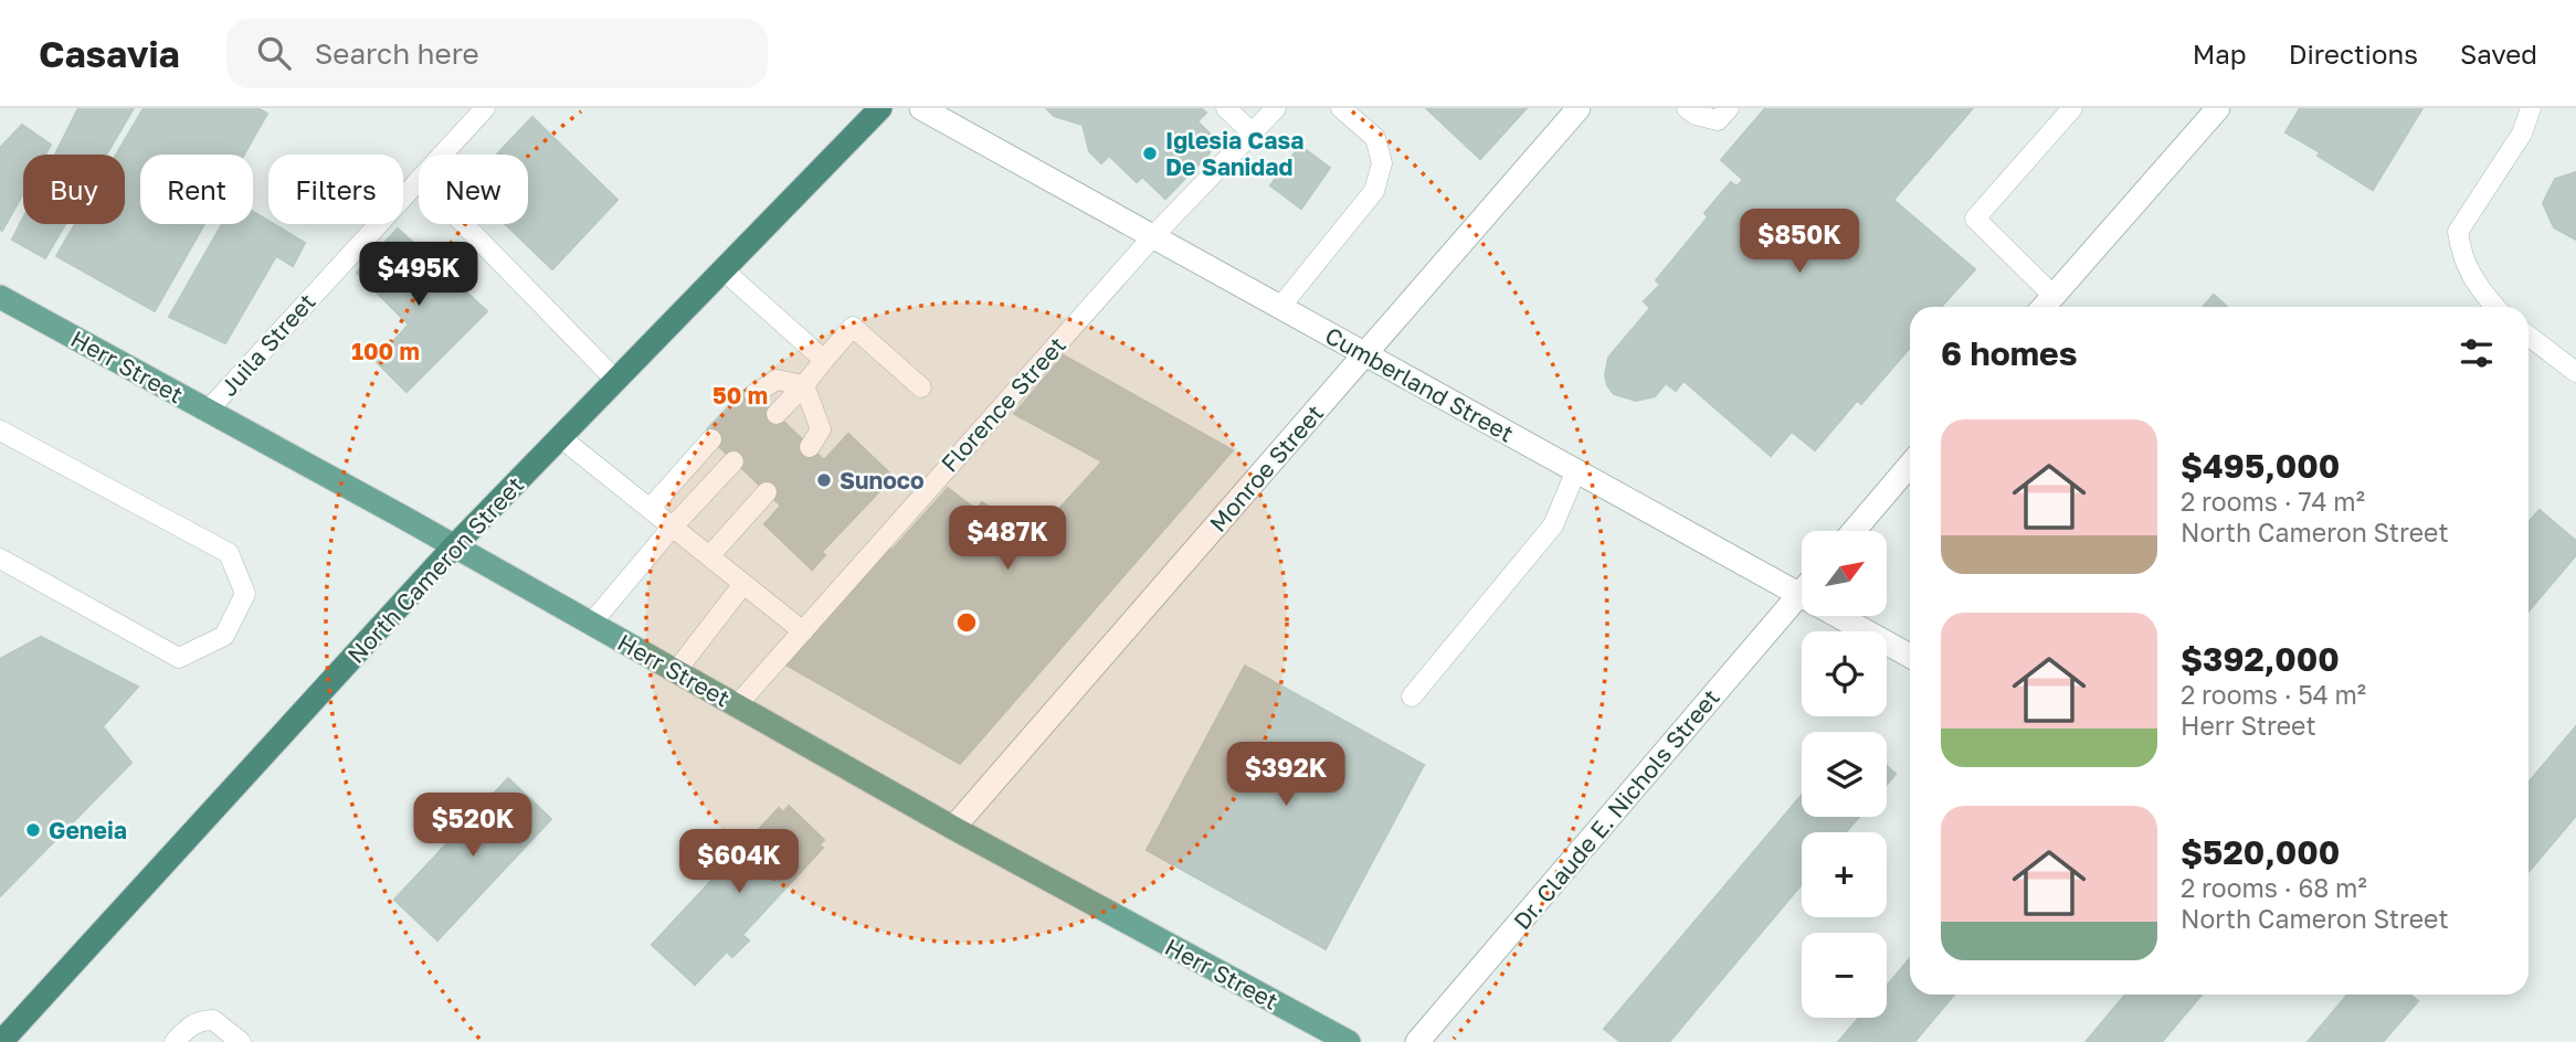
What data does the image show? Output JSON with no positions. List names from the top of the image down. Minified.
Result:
{"streets":{"highway":["North Cameron Street"],"main road":["Herr Street"],"street":["Cumberland Street","Monroe Street","Dr. Claude E. Nichols Street"],"lane":["Juila Street","Florence Street"]},"crossings":[["Juila Street","Herr Street"],["Herr Street","Florence Street"],["Herr Street","Monroe Street"],["Herr Street","North Cameron Street"],["Cumberland Street","Florence Street"],["Cumberland Street","Monroe Street"],["Cumberland Street","Dr. Claude E. Nichols Street"]],"places":["Iglesia Casa De Sanidad","Sunoco","Geneia"],"north":"top right","page":{"header":"Casavia","search":"Search here","nav":["Map","Directions","Saved"],"chip":["Buy","Rent","Filters","New"],"price":["$850K","$495K","$487K","$392K","$520K","$604K"],"heading":"6 homes","list":[{"name":"$495,000","note":"2 rooms · 74 m² · North Cameron Street"},{"name":"$392,000","note":"2 rooms · 54 m² · Herr Street"},{"name":"$520,000","note":"2 rooms · 68 m² · North Cameron Street"}],"map_buttons":["+","−"]},"rings":["100 m","50 m"]}
